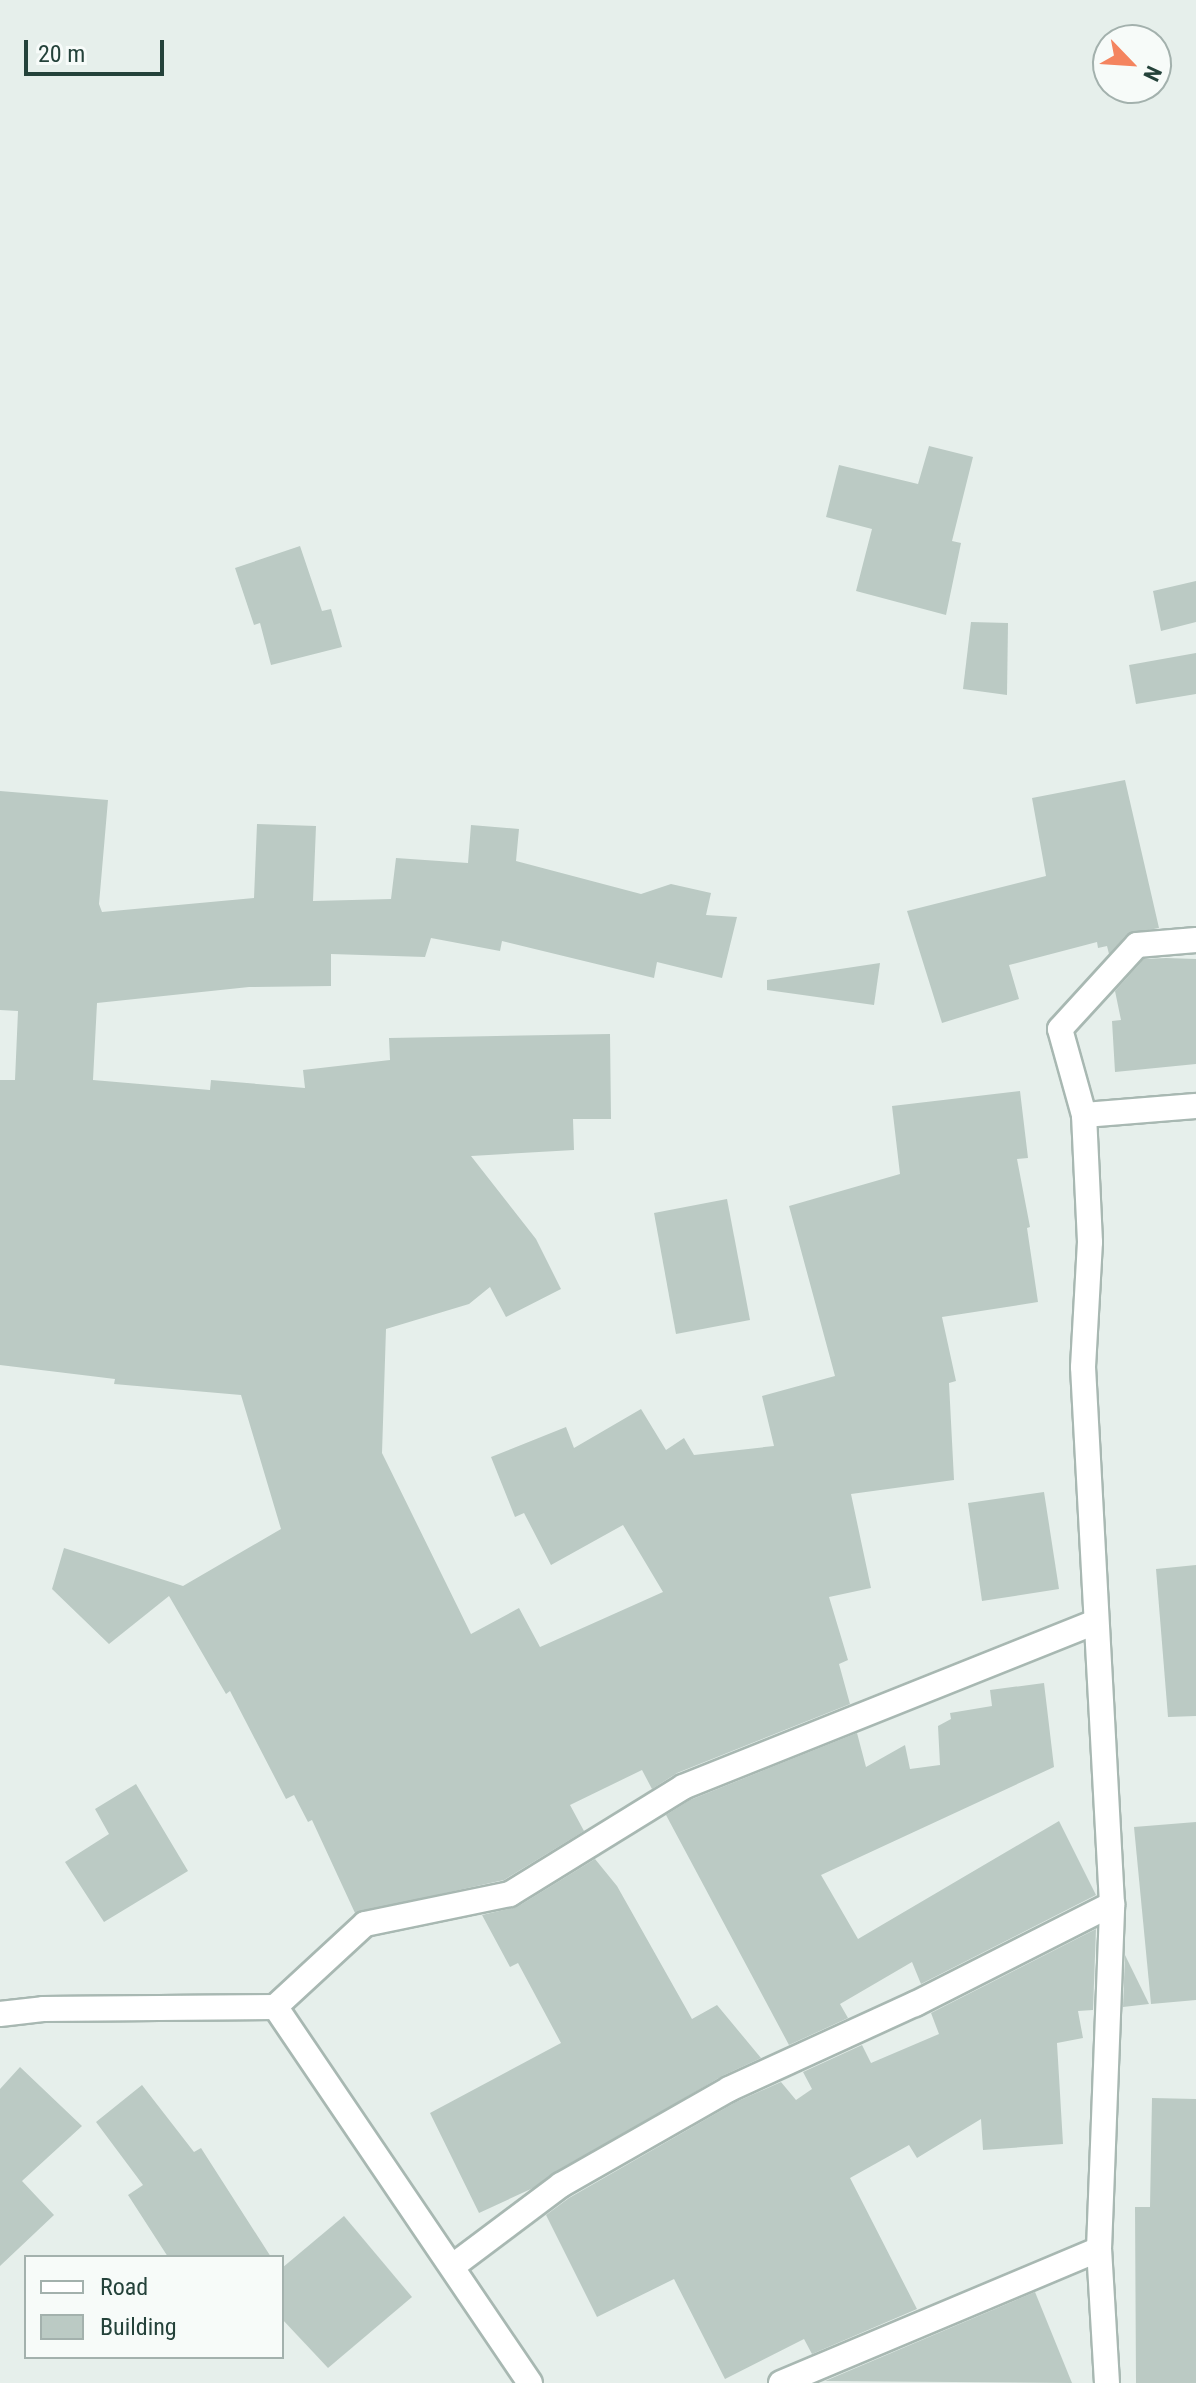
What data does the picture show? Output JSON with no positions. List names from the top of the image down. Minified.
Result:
{"legend":["Road","Building"],"scale_bar":"20 m","north":"bottom right"}
